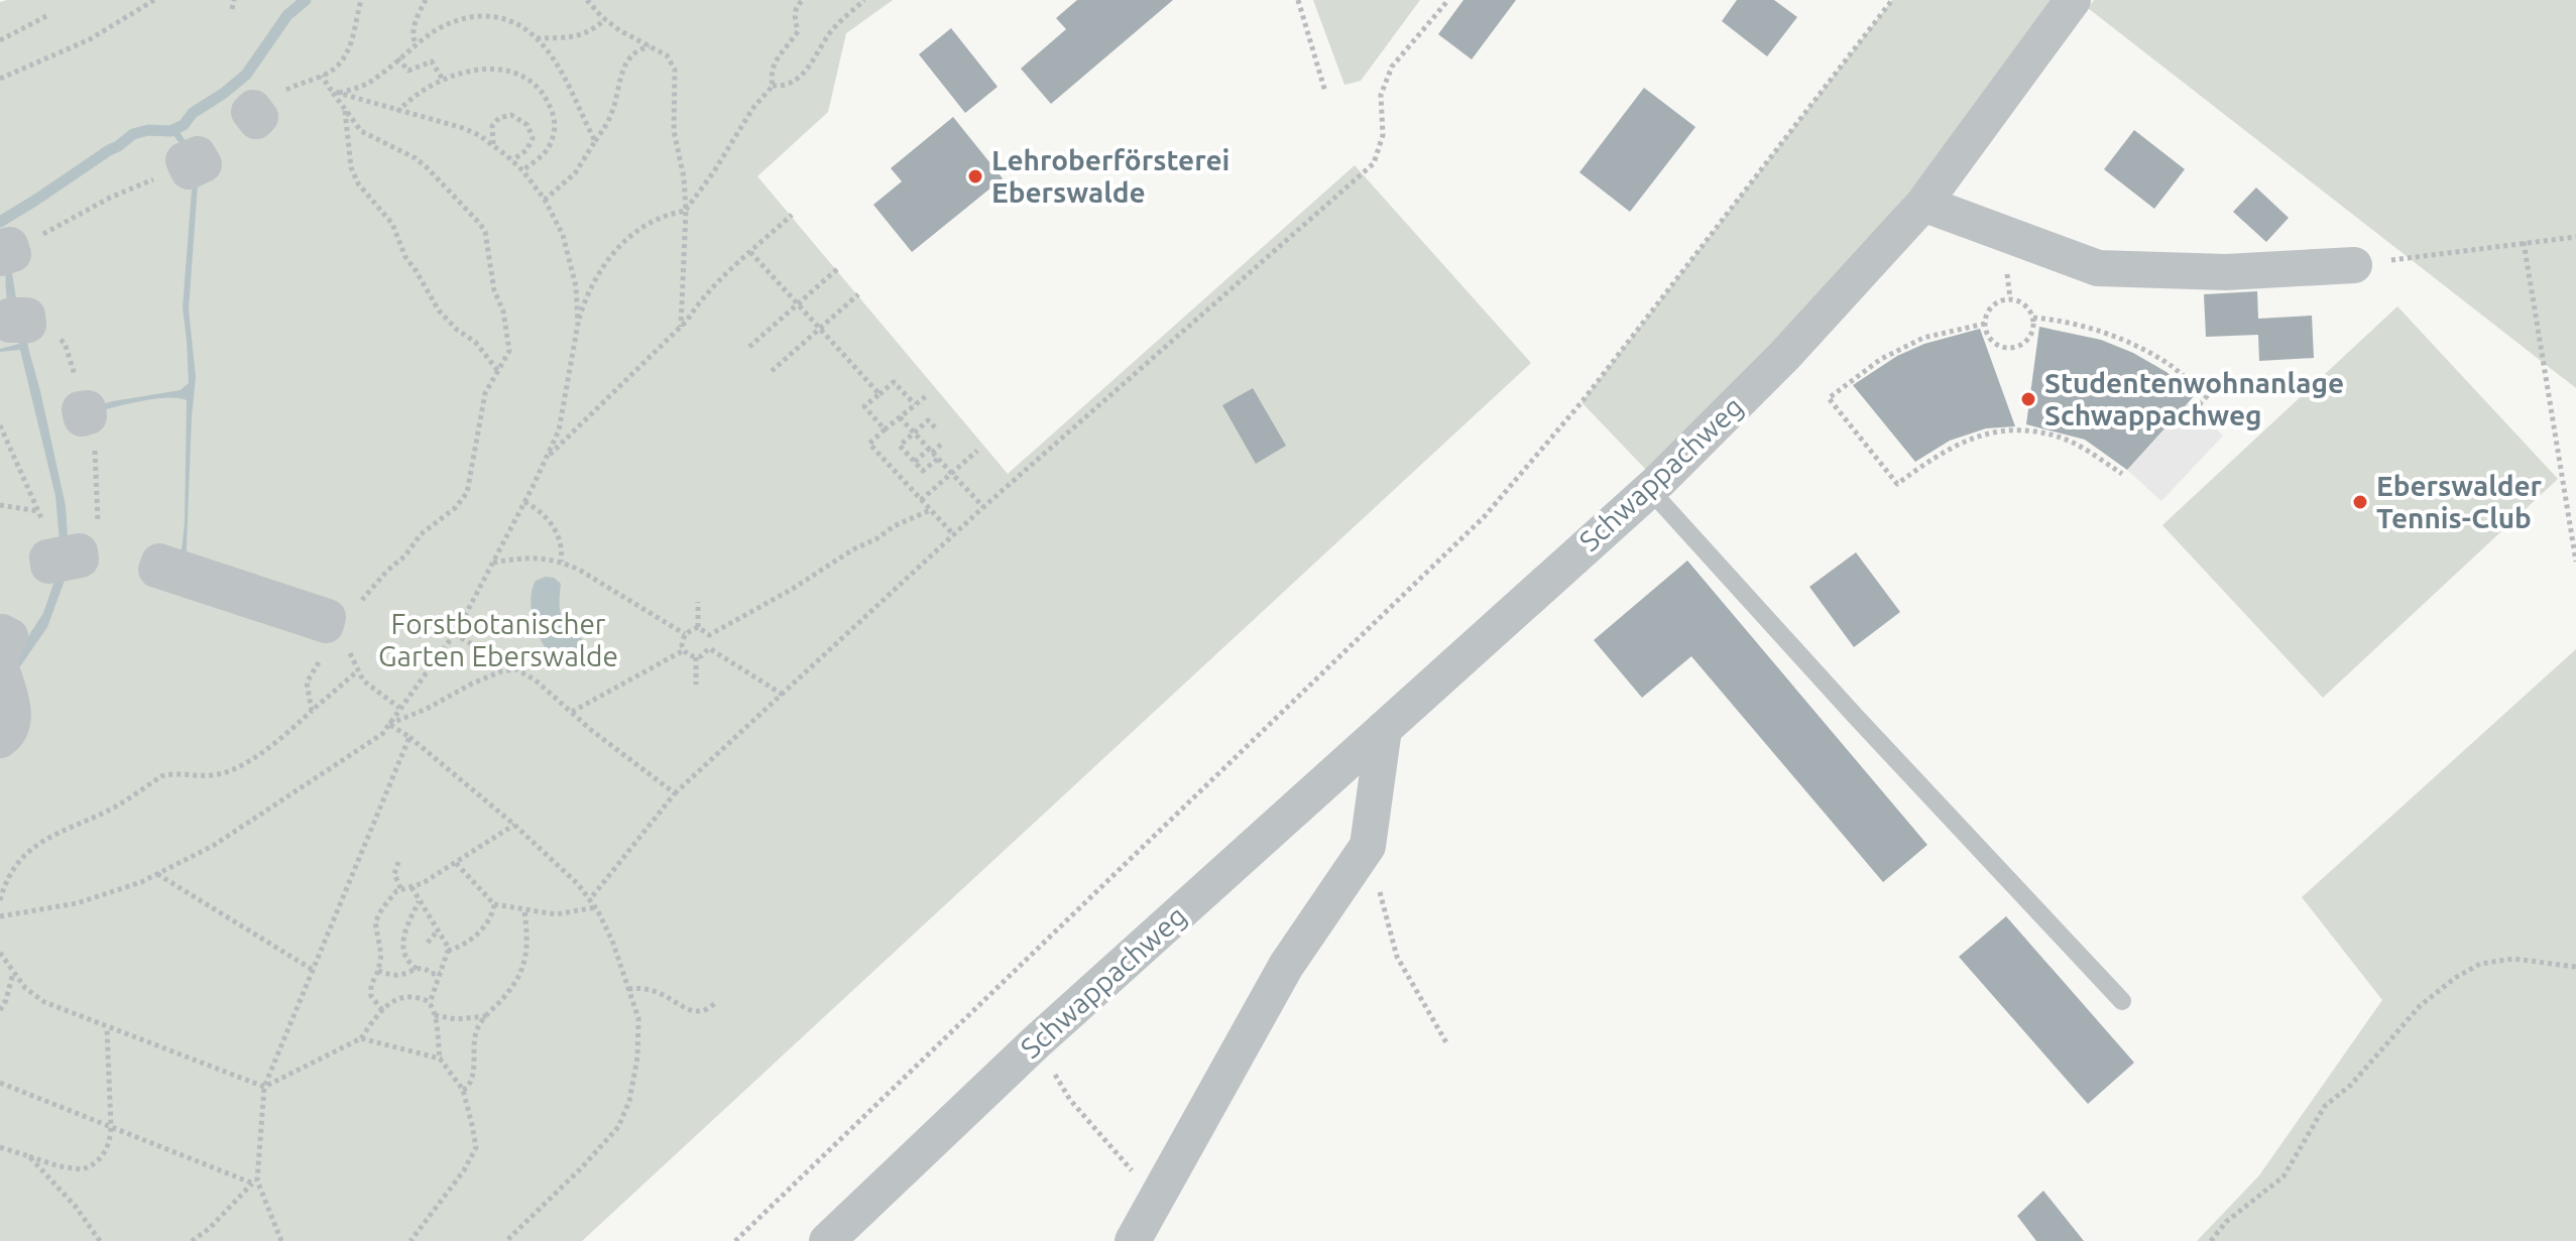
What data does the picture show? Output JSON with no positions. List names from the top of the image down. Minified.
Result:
{"streets":{"street":["Schwappachweg"]},"parks":["Forstbotanischer Garten Eberswalde"],"places":["Lehroberförsterei Eberswalde","Studentenwohnanlage Schwappachweg","Eberswalder Tennis-Club"]}
